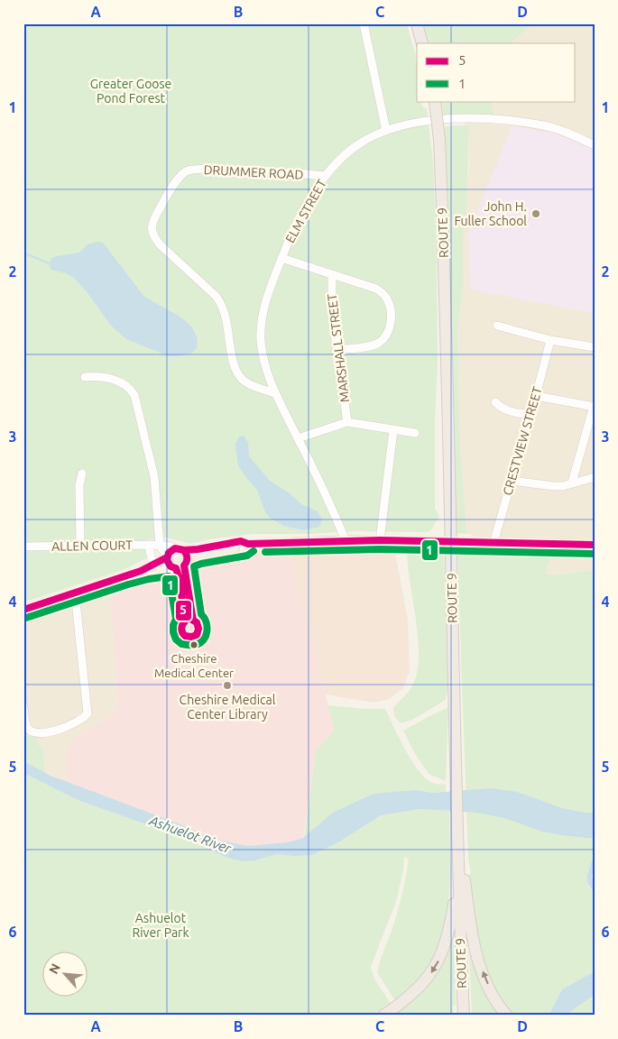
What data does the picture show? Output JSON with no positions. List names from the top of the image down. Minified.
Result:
{"streets":{"highway":["ROUTE 9"],"street":["DRUMMER ROAD","ELM STREET","MARSHALL STREET","CRESTVIEW STREET","ALLEN COURT"]},"crossings":[["DRUMMER ROAD","ELM STREET"]],"water":["Ashuelot River"],"parks":["Greater Goose Pond Forest","Ashuelot River Park"],"places":["John H. Fuller School","Cheshire Medical Center","Cheshire Medical Center Library"],"lines":["transit line 5","transit line 1"],"legend":["5","1"],"north":"top left","grid":{"columns":["A","B","C","D"],"rows":["1","2","3","4","5","6"]}}
